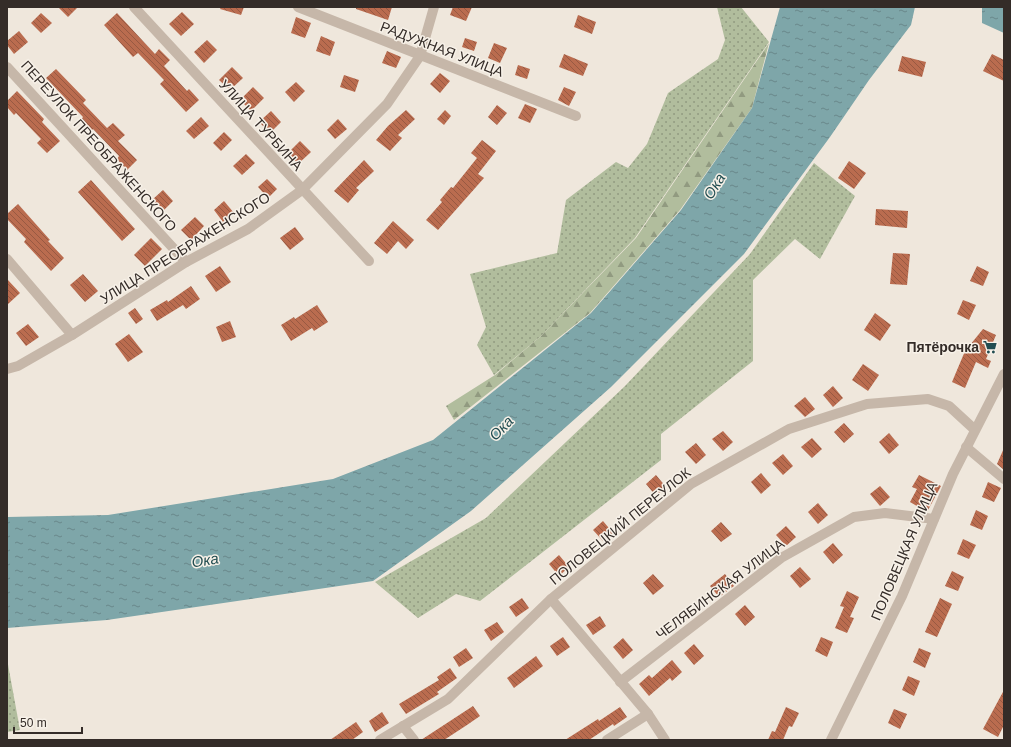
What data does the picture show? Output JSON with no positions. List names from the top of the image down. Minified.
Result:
{"streets":{"street":["РАДУЖНАЯ УЛИЦА","УЛИЦА ТУРБИНА","ПЕРЕУЛОК ПРЕОБРАЖЕНСКОГО","УЛИЦА ПРЕОБРАЖЕНСКОГО","ПОЛОВЕЦКИЙ ПЕРЕУЛОК","ПОЛОВЕЦКАЯ УЛИЦА","ЧЕЛЯБИНСКАЯ УЛИЦА"]},"crossings":[["РАДУЖНАЯ УЛИЦА","УЛИЦА ПРЕОБРАЖЕНСКОГО"],["УЛИЦА ТУРБИНА","УЛИЦА ПРЕОБРАЖЕНСКОГО"],["ПЕРЕУЛОК ПРЕОБРАЖЕНСКОГО","УЛИЦА ПРЕОБРАЖЕНСКОГО"],["ПОЛОВЕЦКИЙ ПЕРЕУЛОК","ПОЛОВЕЦКАЯ УЛИЦА"],["ПОЛОВЕЦКАЯ УЛИЦА","ЧЕЛЯБИНСКАЯ УЛИЦА"]],"water":["Ока"],"places":{"supermarket":["Пятёрочка"]},"scale_bar":"50 m"}
